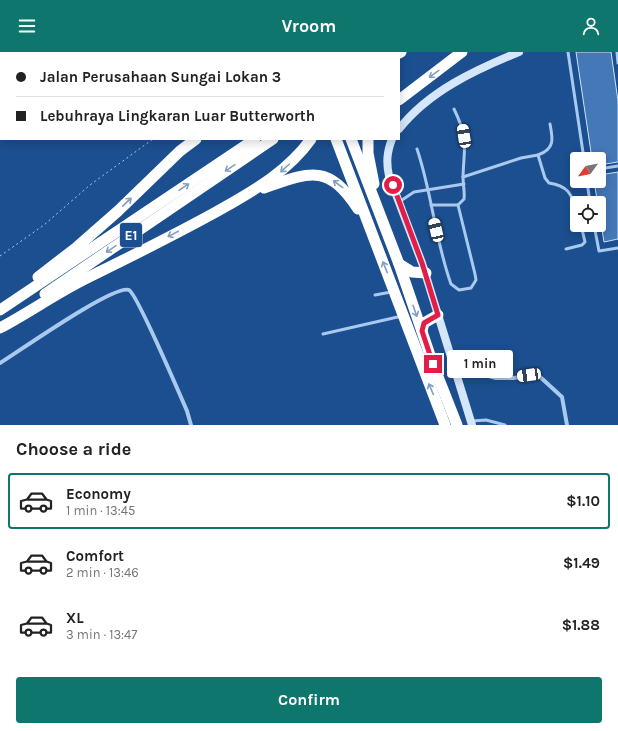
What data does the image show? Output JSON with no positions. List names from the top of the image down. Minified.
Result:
{"streets":{"highway":["E1"]},"north":"bottom left","page":{"header":"Vroom","banner":["Jalan Perusahaan Sungai Lokan 3","Lebuhraya Lingkaran Luar Butterworth"],"bubble":"1 min","heading":"Choose a ride","list":[{"name":"Economy","note":"1 min · 13:45","value":"$1.10"},{"name":"Comfort","note":"2 min · 13:46","value":"$1.49"},{"name":"XL","note":"3 min · 13:47","value":"$1.88"}],"buttons":"Confirm"}}
